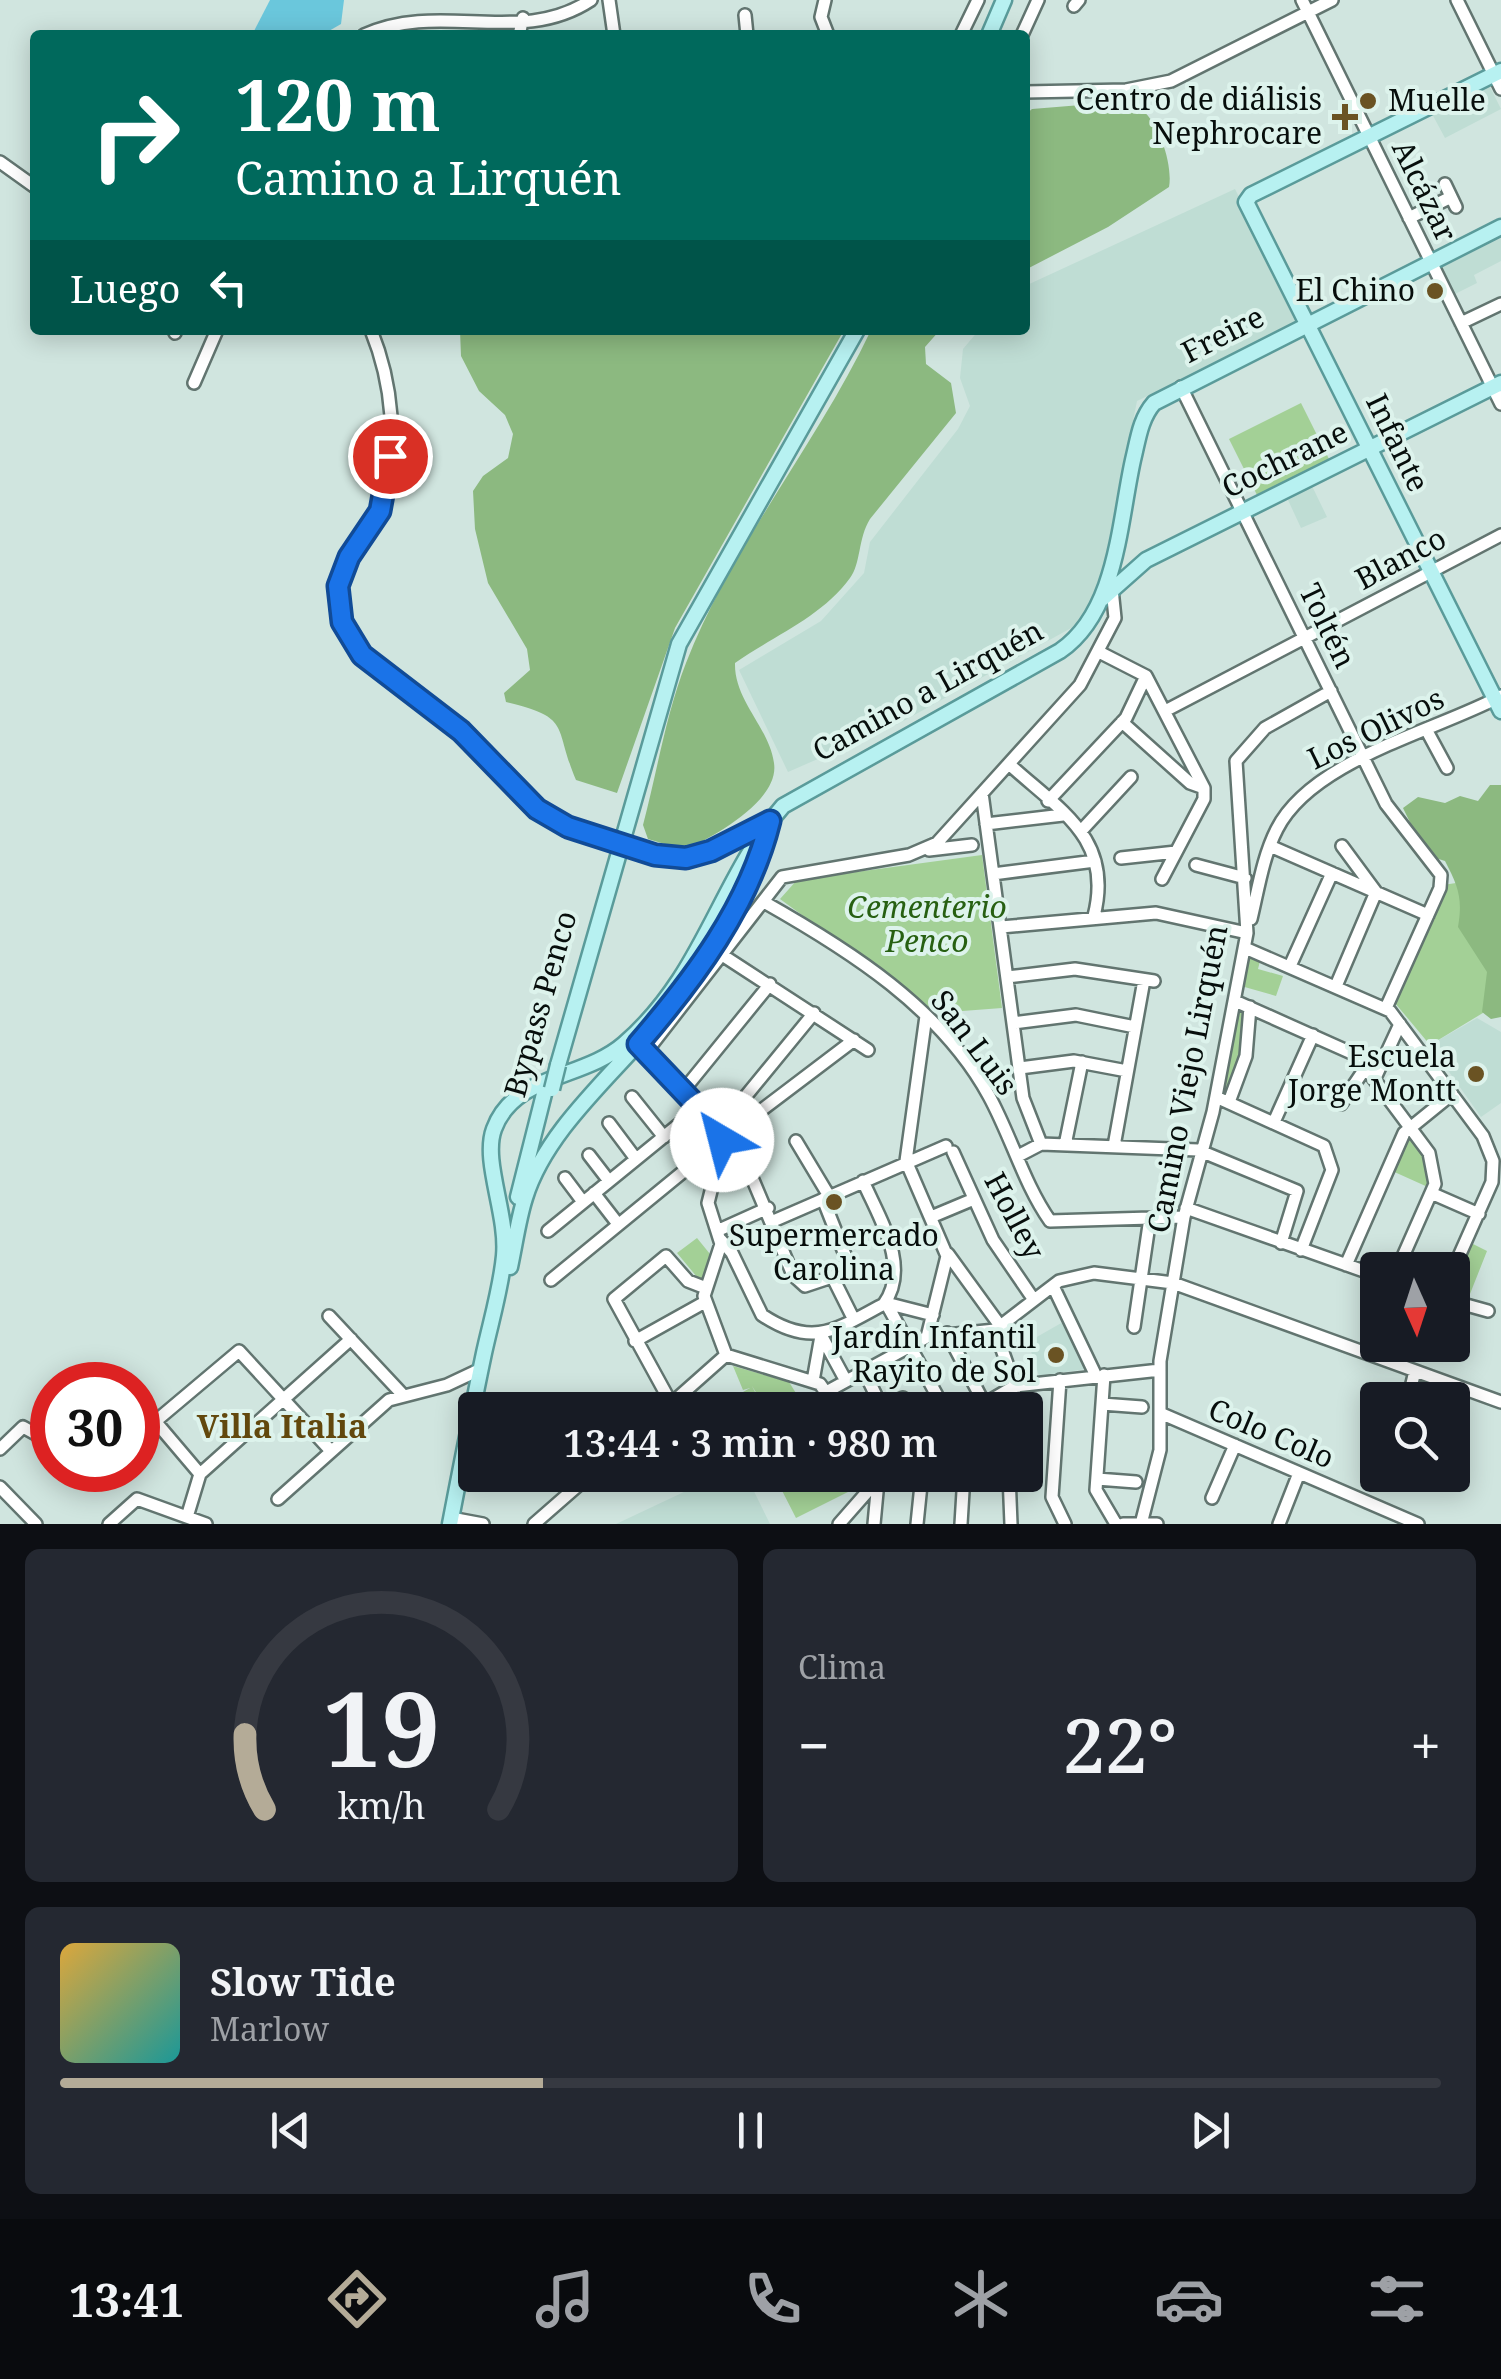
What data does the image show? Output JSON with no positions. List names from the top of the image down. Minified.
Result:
{"streets":{"main road":["Freire","Infante","Cochrane","Camino a Lirquén","Bypass Penco"],"street":["Alcázar","Blanco","Toltén","Los Olivos","San Luis","Camino Viejo Lirquén","Holley","Colo Colo"]},"crossings":[["Alcázar","Freire"],["Alcázar","Infante"],["Alcázar","Cochrane"],["Freire","Infante"],["Freire","Cochrane"],["Freire","Toltén"],["Freire","Camino a Lirquén"],["Infante","Cochrane"],["Infante","Blanco"],["Infante","Los Olivos"],["Cochrane","Toltén"],["Cochrane","Camino a Lirquén"],["Blanco","Toltén"],["Toltén","Los Olivos"],["Camino a Lirquén","Bypass Penco"],["Los Olivos","Camino Viejo Lirquén"],["Camino Viejo Lirquén","Colo Colo"]],"districts":["Villa Italia"],"parks":["Cementerio Penco"],"places":{"other":["Muelle","El Chino","Escuela Jorge Montt","Supermercado Carolina","Jardín Infantil Rayito de Sol"],"health":["Centro de diálisis Nephrocare"]},"north":"bottom","page":{"turn":["120 m","Camino a Lirquén"],"then":"Luego","limit":"30","trip":"13:44 · 3 min · 980 m","tile":"Clima","heat":["−","22°","+"],"song":["Slow Tide","Marlow"],"tabs":"13:41","gauge":["19","km/h"]}}
